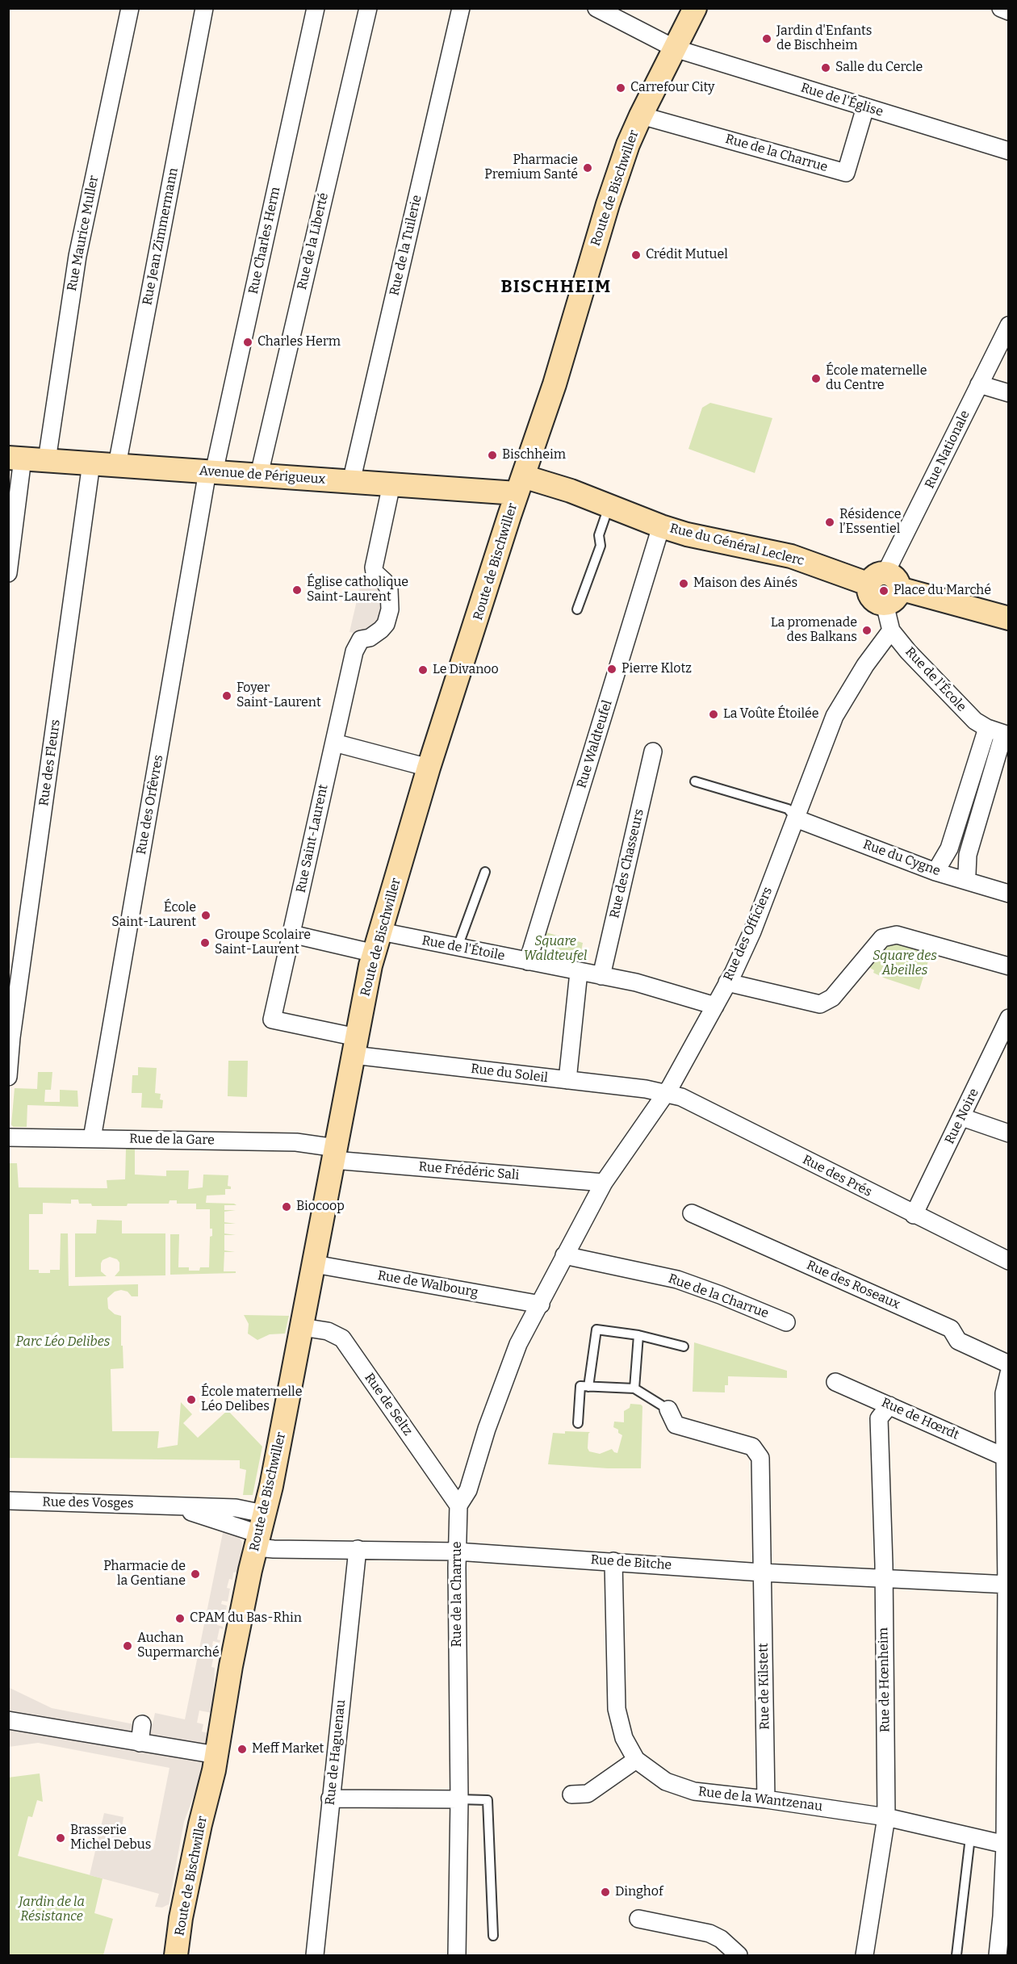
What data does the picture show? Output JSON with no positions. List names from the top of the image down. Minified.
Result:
{"streets":{"main road":["Route de Bischwiller","Avenue de Périgueux","Rue du Général Leclerc"],"street":["Rue de l'Église","Rue de la Charrue","Rue Maurice Muller","Rue Jean Zimmermann","Rue Charles Herm","Rue de la Liberté","Rue de la Tuilerie","Rue Nationale","Rue de l'École","Rue Waldteufel","Rue des Fleurs","Rue des Orfèvres","Rue Saint-Laurent","Rue du Cygne","Rue des Chasseurs","Rue des Officiers","Rue de l'Étoile","Rue du Soleil","Rue Noire","Rue de la Gare","Rue Frédéric Sali","Rue des Prés","Rue de Walbourg","Rue des Roseaux","Rue de Seltz","Rue de Hœrdt","Rue des Vosges","Rue de Bitche","Rue de Hœnheim","Rue de Kilstett","Rue de Haguenau","Rue de la Wantzenau"]},"crossings":[["Rue de l'Église","Rue de la Charrue"],["Rue de l'Église","Route de Bischwiller"],["Rue de la Charrue","Route de Bischwiller"],["Rue de la Charrue","Rue des Officiers"],["Rue de la Charrue","Rue de Walbourg"],["Rue de la Charrue","Rue de Seltz"],["Rue de la Charrue","Rue de Bitche"],["Route de Bischwiller","Avenue de Périgueux"],["Route de Bischwiller","Rue du Général Leclerc"],["Route de Bischwiller","Rue Saint-Laurent"],["Route de Bischwiller","Rue de l'Étoile"],["Route de Bischwiller","Rue du Soleil"],["Route de Bischwiller","Rue de la Gare"],["Route de Bischwiller","Rue Frédéric Sali"],["Route de Bischwiller","Rue de Walbourg"],["Route de Bischwiller","Rue de Seltz"],["Route de Bischwiller","Rue des Vosges"],["Route de Bischwiller","Rue de Bitche"],["Rue Maurice Muller","Avenue de Périgueux"],["Rue Jean Zimmermann","Avenue de Périgueux"],["Rue Charles Herm","Avenue de Périgueux"],["Rue Charles Herm","Rue des Orfèvres"],["Rue de la Liberté","Avenue de Périgueux"],["Rue de la Tuilerie","Avenue de Périgueux"],["Rue Nationale","Rue du Général Leclerc"],["Rue Nationale","Rue de l'École"],["Avenue de Périgueux","Rue du Général Leclerc"],["Avenue de Périgueux","Rue des Fleurs"],["Avenue de Périgueux","Rue des Orfèvres"],["Avenue de Périgueux","Rue Saint-Laurent"],["Rue du Général Leclerc","Rue de l'École"],["Rue du Général Leclerc","Rue Waldteufel"],["Rue de l'École","Rue des Officiers"],["Rue Waldteufel","Rue de l'Étoile"],["Rue des Orfèvres","Rue de la Gare"],["Rue Saint-Laurent","Rue du Soleil"],["Rue du Cygne","Rue des Officiers"],["Rue des Chasseurs","Rue de l'Étoile"],["Rue des Officiers","Rue de l'Étoile"],["Rue des Officiers","Rue du Soleil"],["Rue des Officiers","Rue Frédéric Sali"],["Rue des Officiers","Rue des Prés"],["Rue du Soleil","Rue des Prés"],["Rue Noire","Rue des Prés"],["Rue de la Gare","Rue Frédéric Sali"],["Rue de Hœrdt","Rue de Hœnheim"],["Rue des Vosges","Rue de Bitche"],["Rue de Bitche","Rue de Hœnheim"],["Rue de Bitche","Rue de Kilstett"],["Rue de Bitche","Rue de Haguenau"],["Rue de Bitche","Rue de la Wantzenau"],["Rue de Hœnheim","Rue de la Wantzenau"],["Rue de Kilstett","Rue de la Wantzenau"]],"districts":["BISCHHEIM"],"parks":["Square Waldteufel","Square des Abeilles","Parc Léo Delibes","Jardin de la Résistance"],"places":["Jardin d'Enfants de Bischheim","Salle du Cercle","Carrefour City","Pharmacie Premium Santé","Crédit Mutuel","Charles Herm","École maternelle du Centre","Bischheim","Résidence l’Essentiel","Maison des Ainés","Église catholique Saint-Laurent","Place du Marché","La promenade des Balkans","Pierre Klotz","Le Divanoo","Foyer Saint-Laurent","La Voûte Étoilée","École Saint-Laurent","Groupe Scolaire Saint-Laurent","Biocoop","École maternelle Léo Delibes","Pharmacie de la Gentiane","CPAM du Bas-Rhin","Auchan Supermarché","Meff Market","Brasserie Michel Debus","Dinghof"]}
